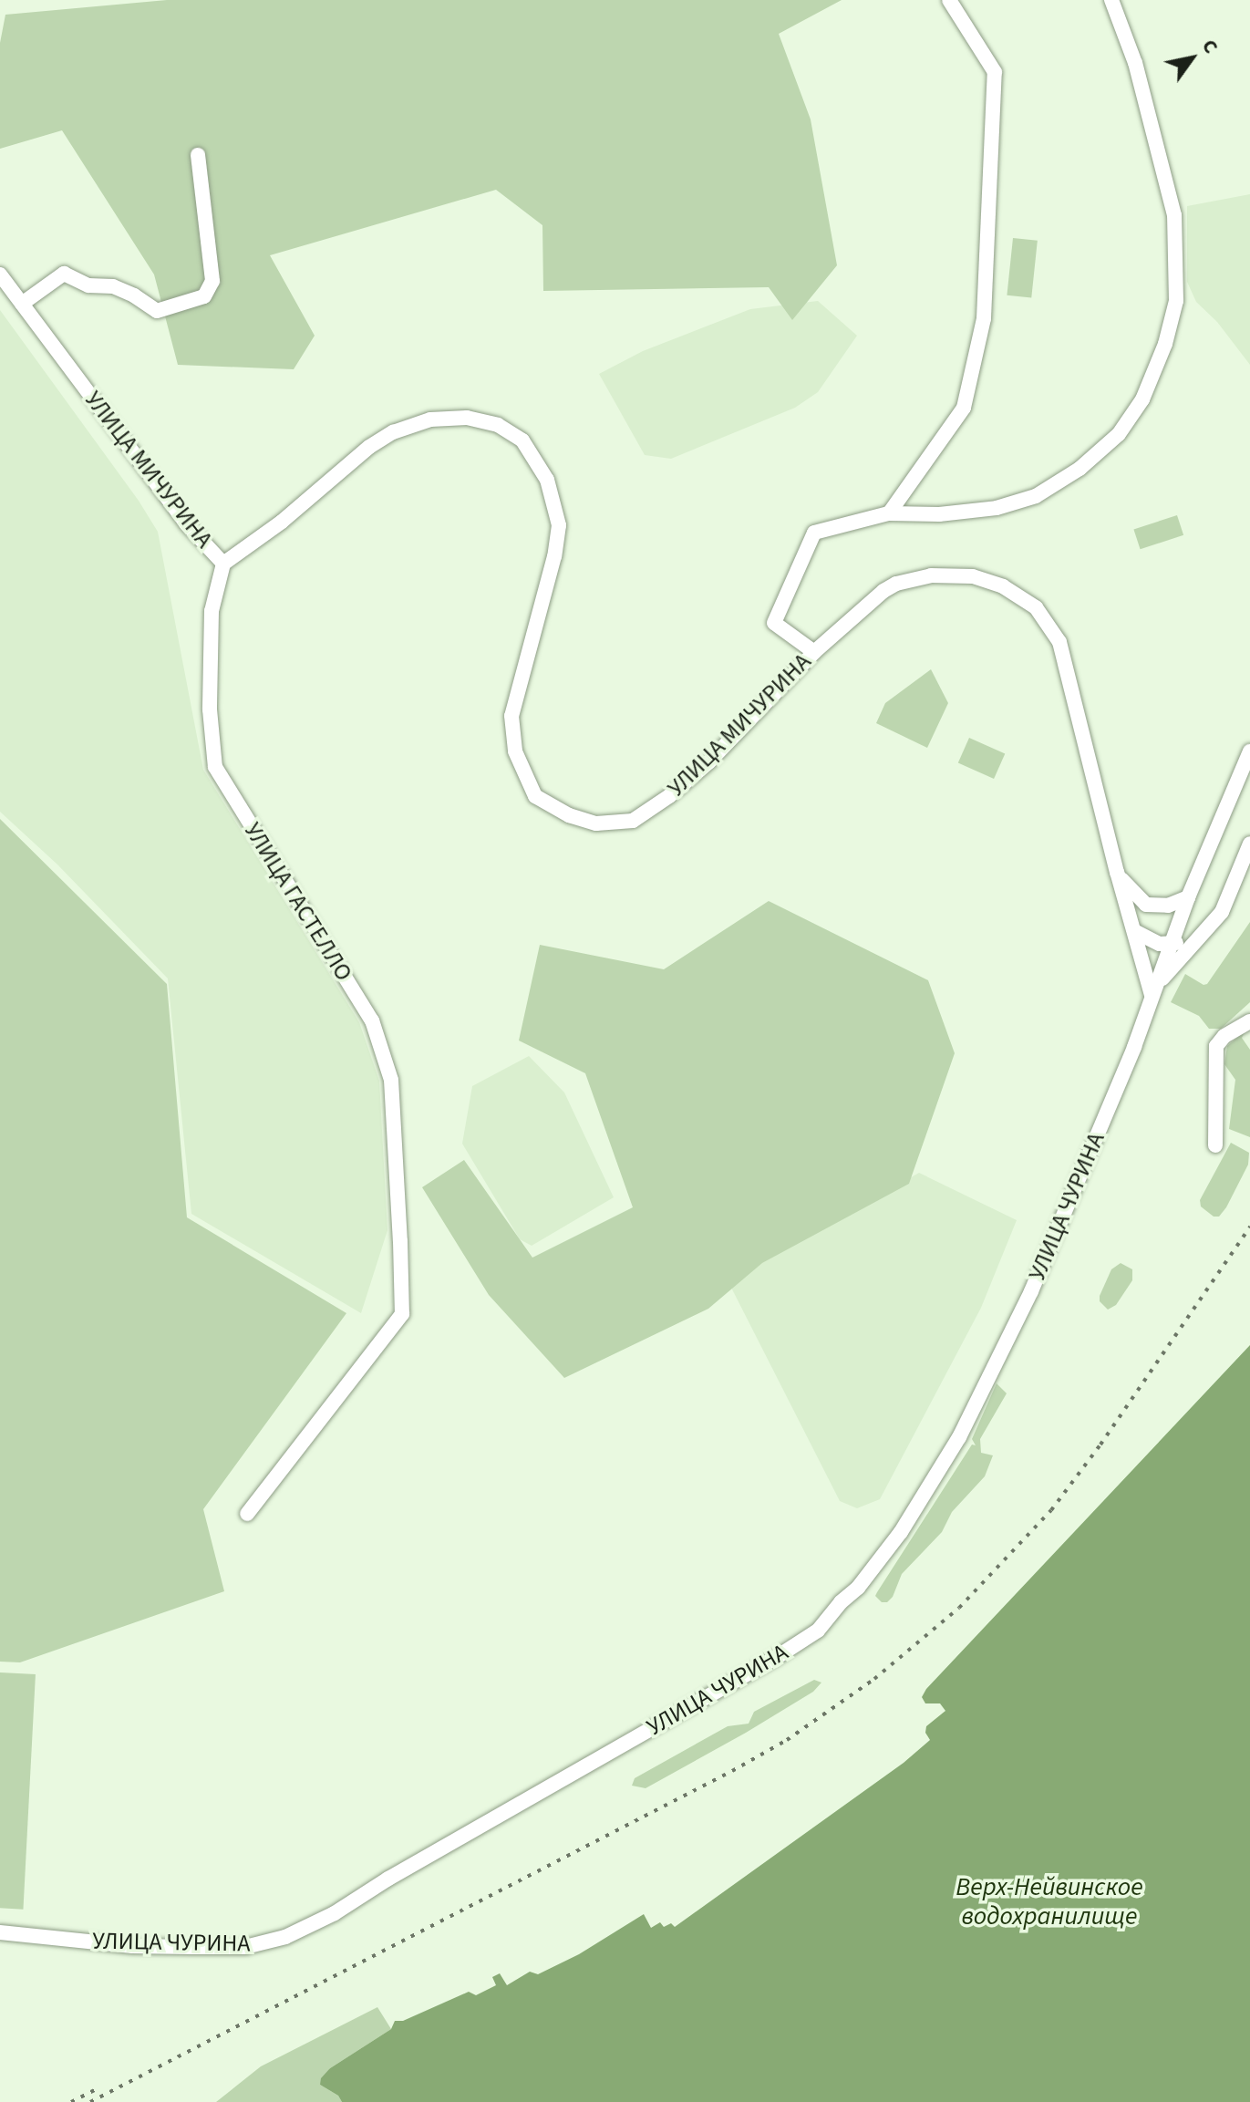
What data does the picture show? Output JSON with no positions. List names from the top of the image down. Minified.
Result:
{"streets":{"street":["УЛИЦА МИЧУРИНА","УЛИЦА ГАСТЕЛЛО","УЛИЦА ЧУРИНА"]},"crossings":[["УЛИЦА МИЧУРИНА","УЛИЦА ГАСТЕЛЛО"],["УЛИЦА МИЧУРИНА","УЛИЦА ЧУРИНА"]],"water":["Верх-Нейвинское водохранилище"],"north":"top right"}
